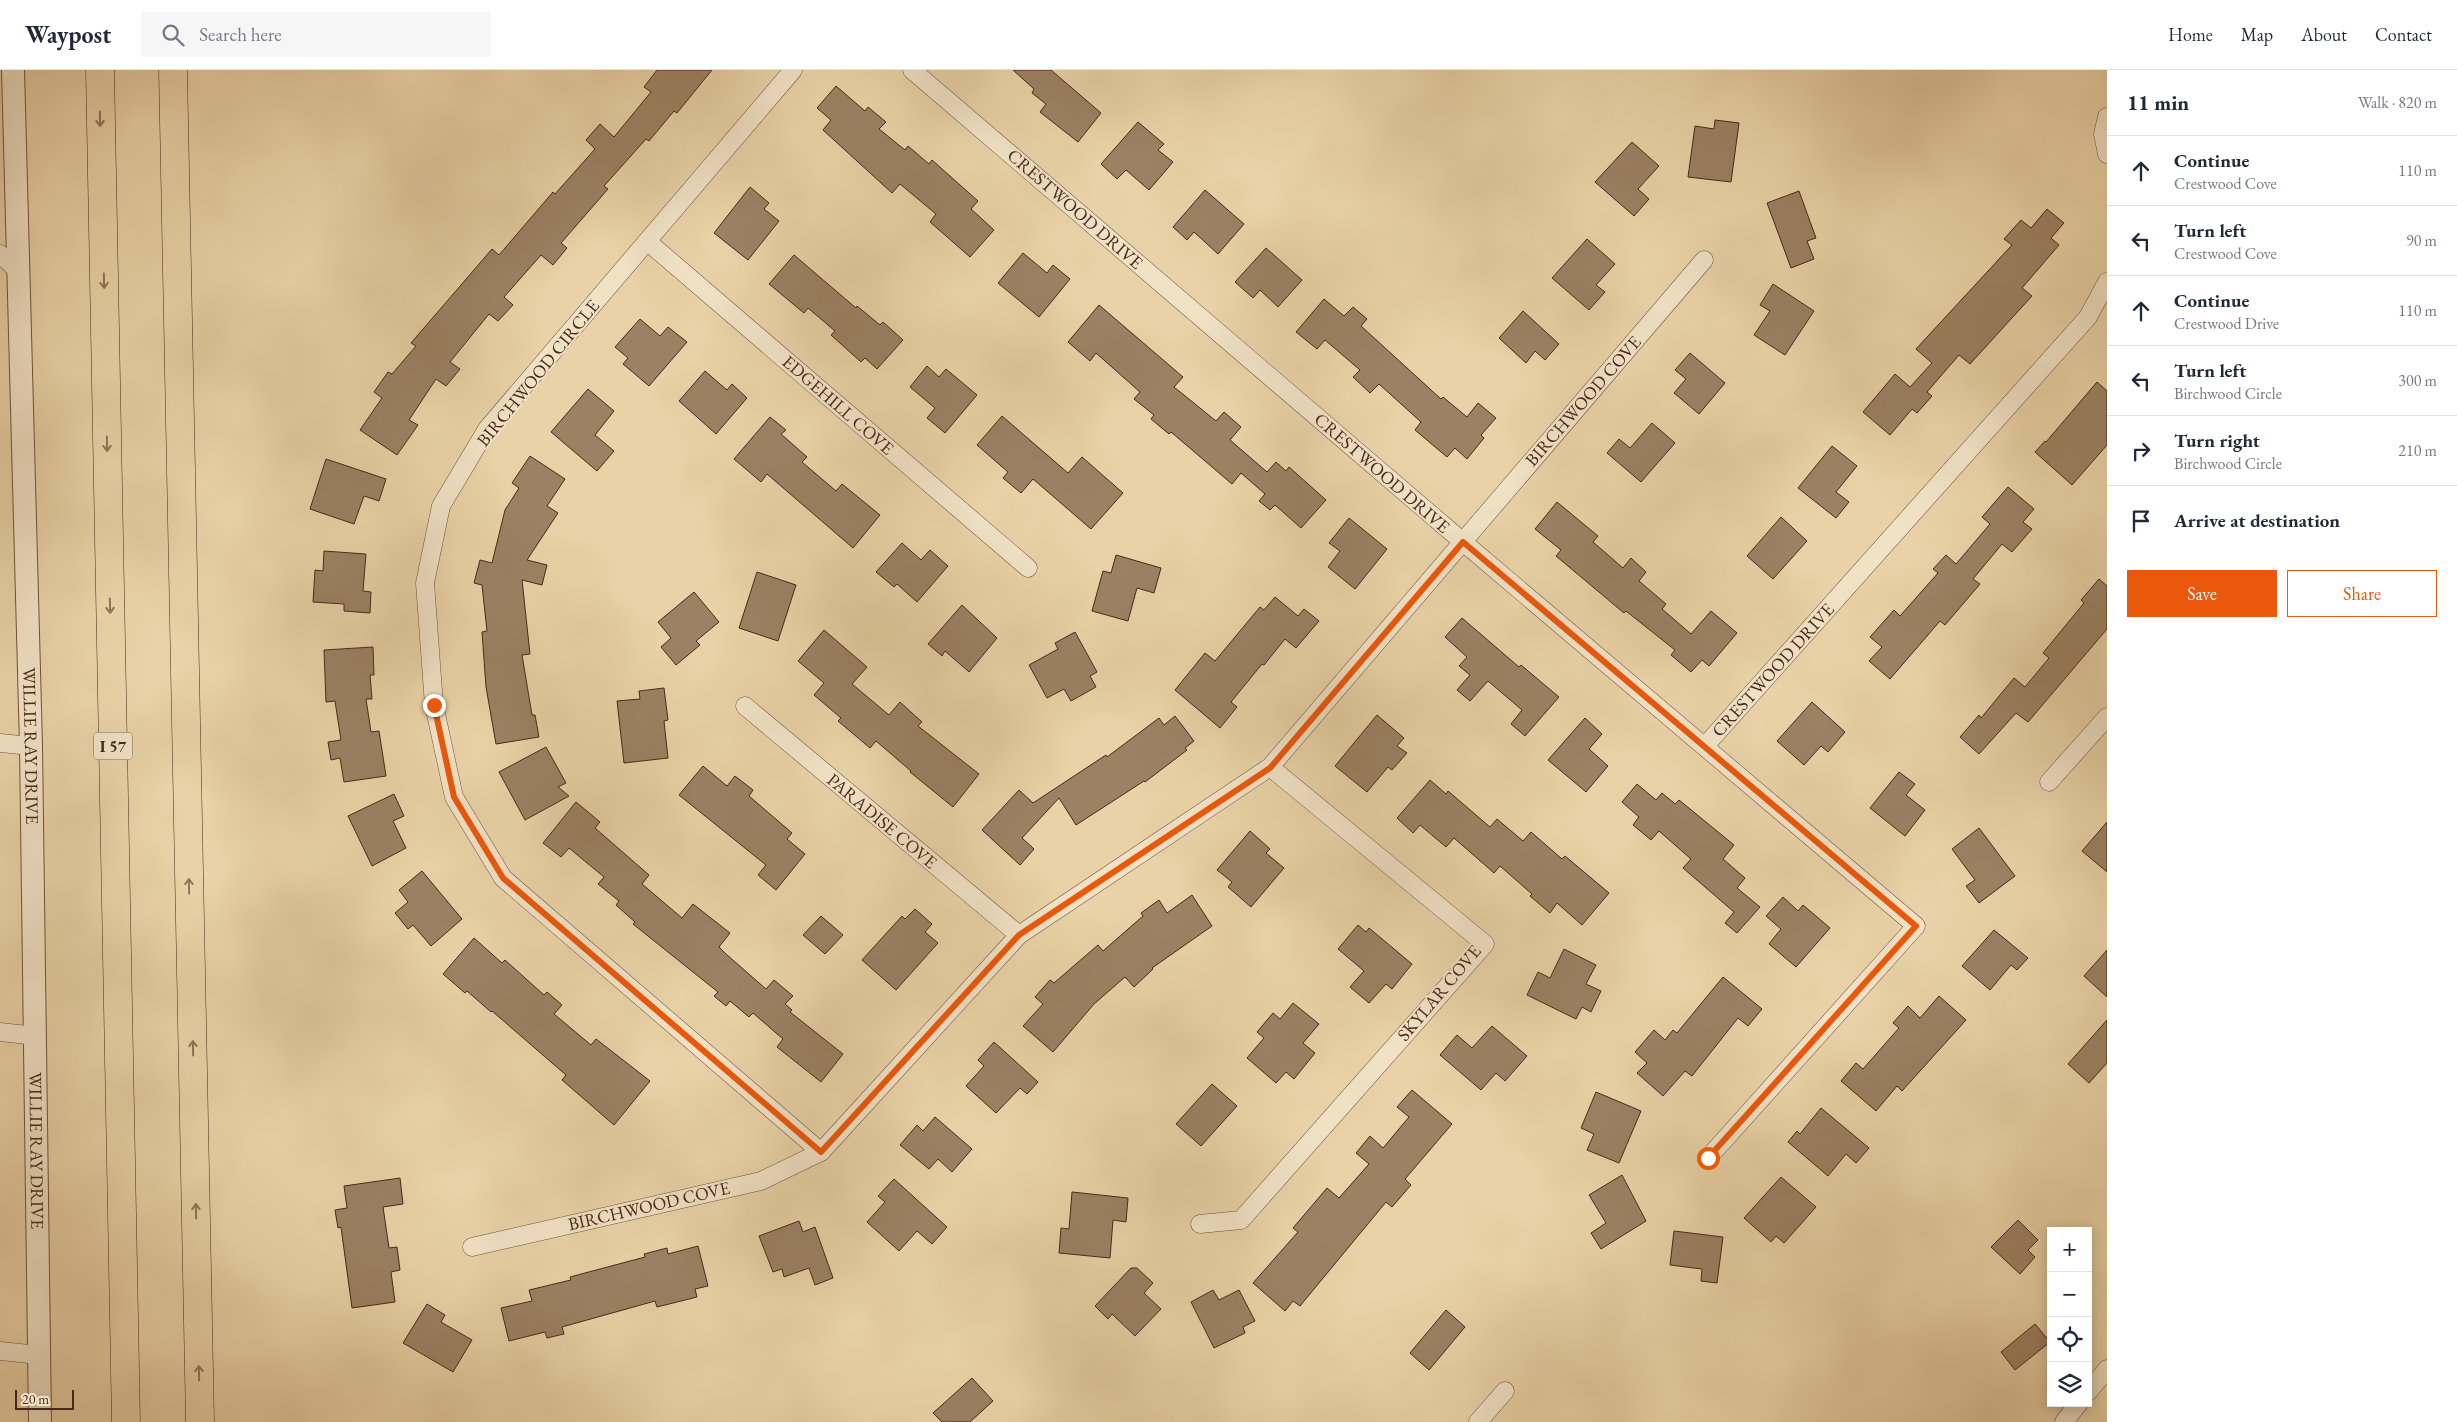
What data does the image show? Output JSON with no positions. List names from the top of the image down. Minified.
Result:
{"streets":{"highway":["I 57"],"street":["CRESTWOOD DRIVE","BIRCHWOOD CIRCLE","BIRCHWOOD COVE","EDGEHILL COVE","WILLIE RAY DRIVE","PARADISE COVE","SKYLAR COVE"]},"crossings":[["CRESTWOOD DRIVE","BIRCHWOOD COVE"],["BIRCHWOOD CIRCLE","BIRCHWOOD COVE"],["BIRCHWOOD CIRCLE","EDGEHILL COVE"]],"scale_bar":"20 m","page":{"header":"Waypost","search":"Search here","nav":["Home","Map","About","Contact"],"heading":["11 min","Walk · 820 m"],"list":[["Continue","Crestwood Cove","110 m"],["Turn left","Crestwood Cove","90 m"],["Continue","Crestwood Drive","110 m"],["Turn left","Birchwood Circle","300 m"],["Turn right","Birchwood Circle","210 m"],"Arrive at destination"],"buttons":["Save","Share"],"map_buttons":["+","−"],"scale":"20 m"}}
